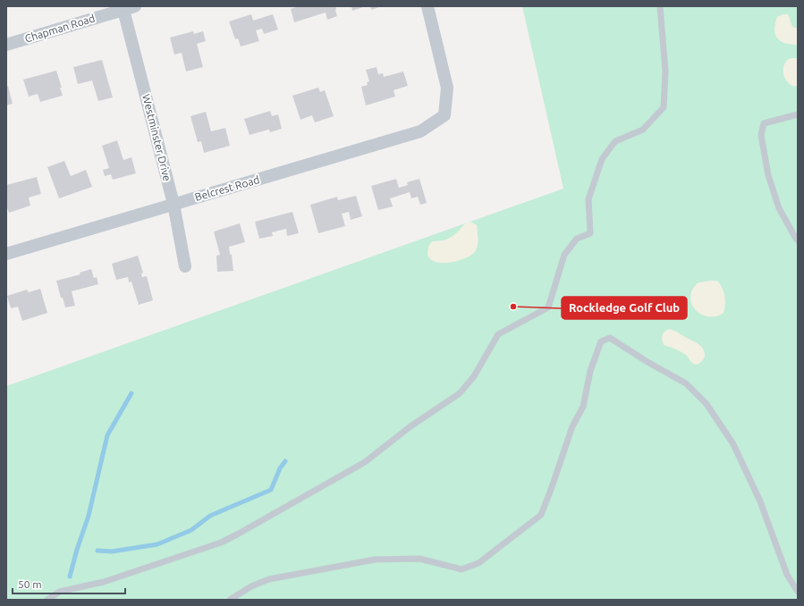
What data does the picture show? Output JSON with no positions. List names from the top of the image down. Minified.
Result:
{"streets":{"street":["Chapman Road","Westminster Drive","Belcrest Road"]},"crossings":[["Chapman Road","Westminster Drive"],["Westminster Drive","Belcrest Road"]],"places":["Rockledge Golf Club"],"scale_bar":"50 m"}
